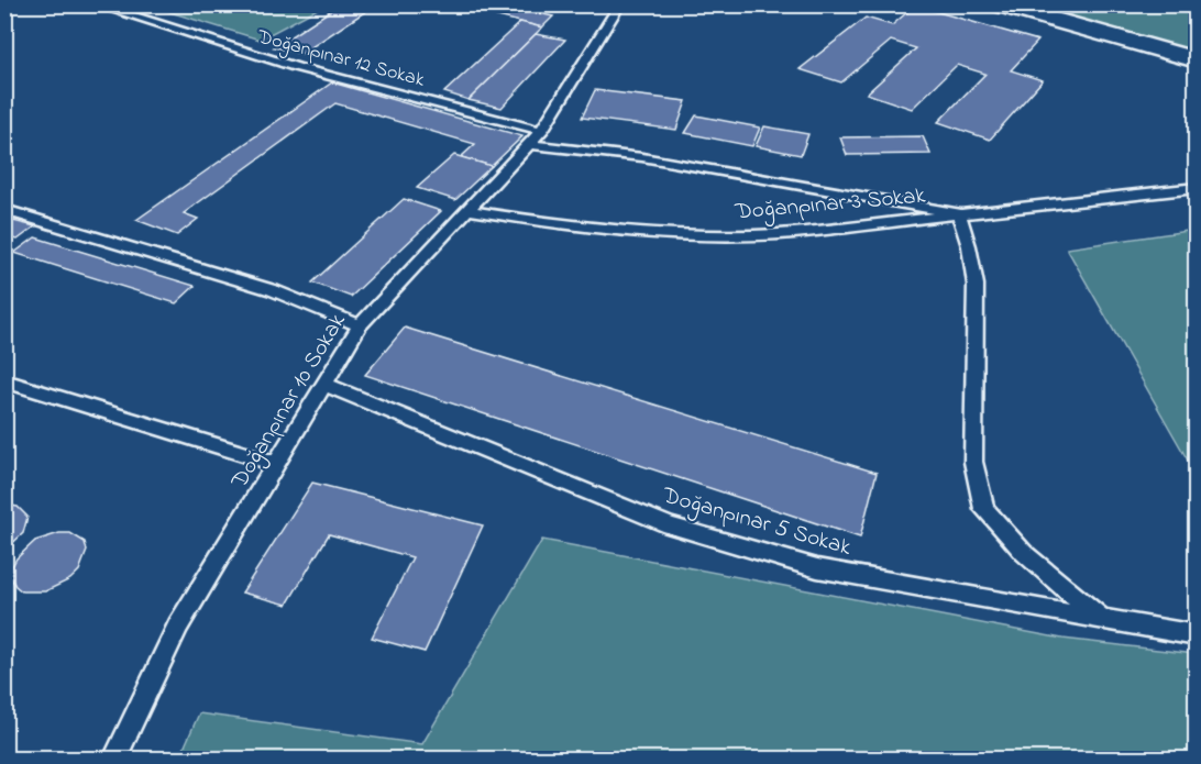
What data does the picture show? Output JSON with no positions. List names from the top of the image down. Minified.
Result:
{"streets":{"lane":["Doğanpınar 12 Sokak","Doğanpınar 3 Sokak","Doğanpınar 10 Sokak","Doğanpınar 5 Sokak"]},"crossings":[["Doğanpınar 12 Sokak","Doğanpınar 3 Sokak"],["Doğanpınar 12 Sokak","Doğanpınar 10 Sokak"],["Doğanpınar 3 Sokak","Doğanpınar 10 Sokak"],["Doğanpınar 10 Sokak","Doğanpınar 5 Sokak"]]}
